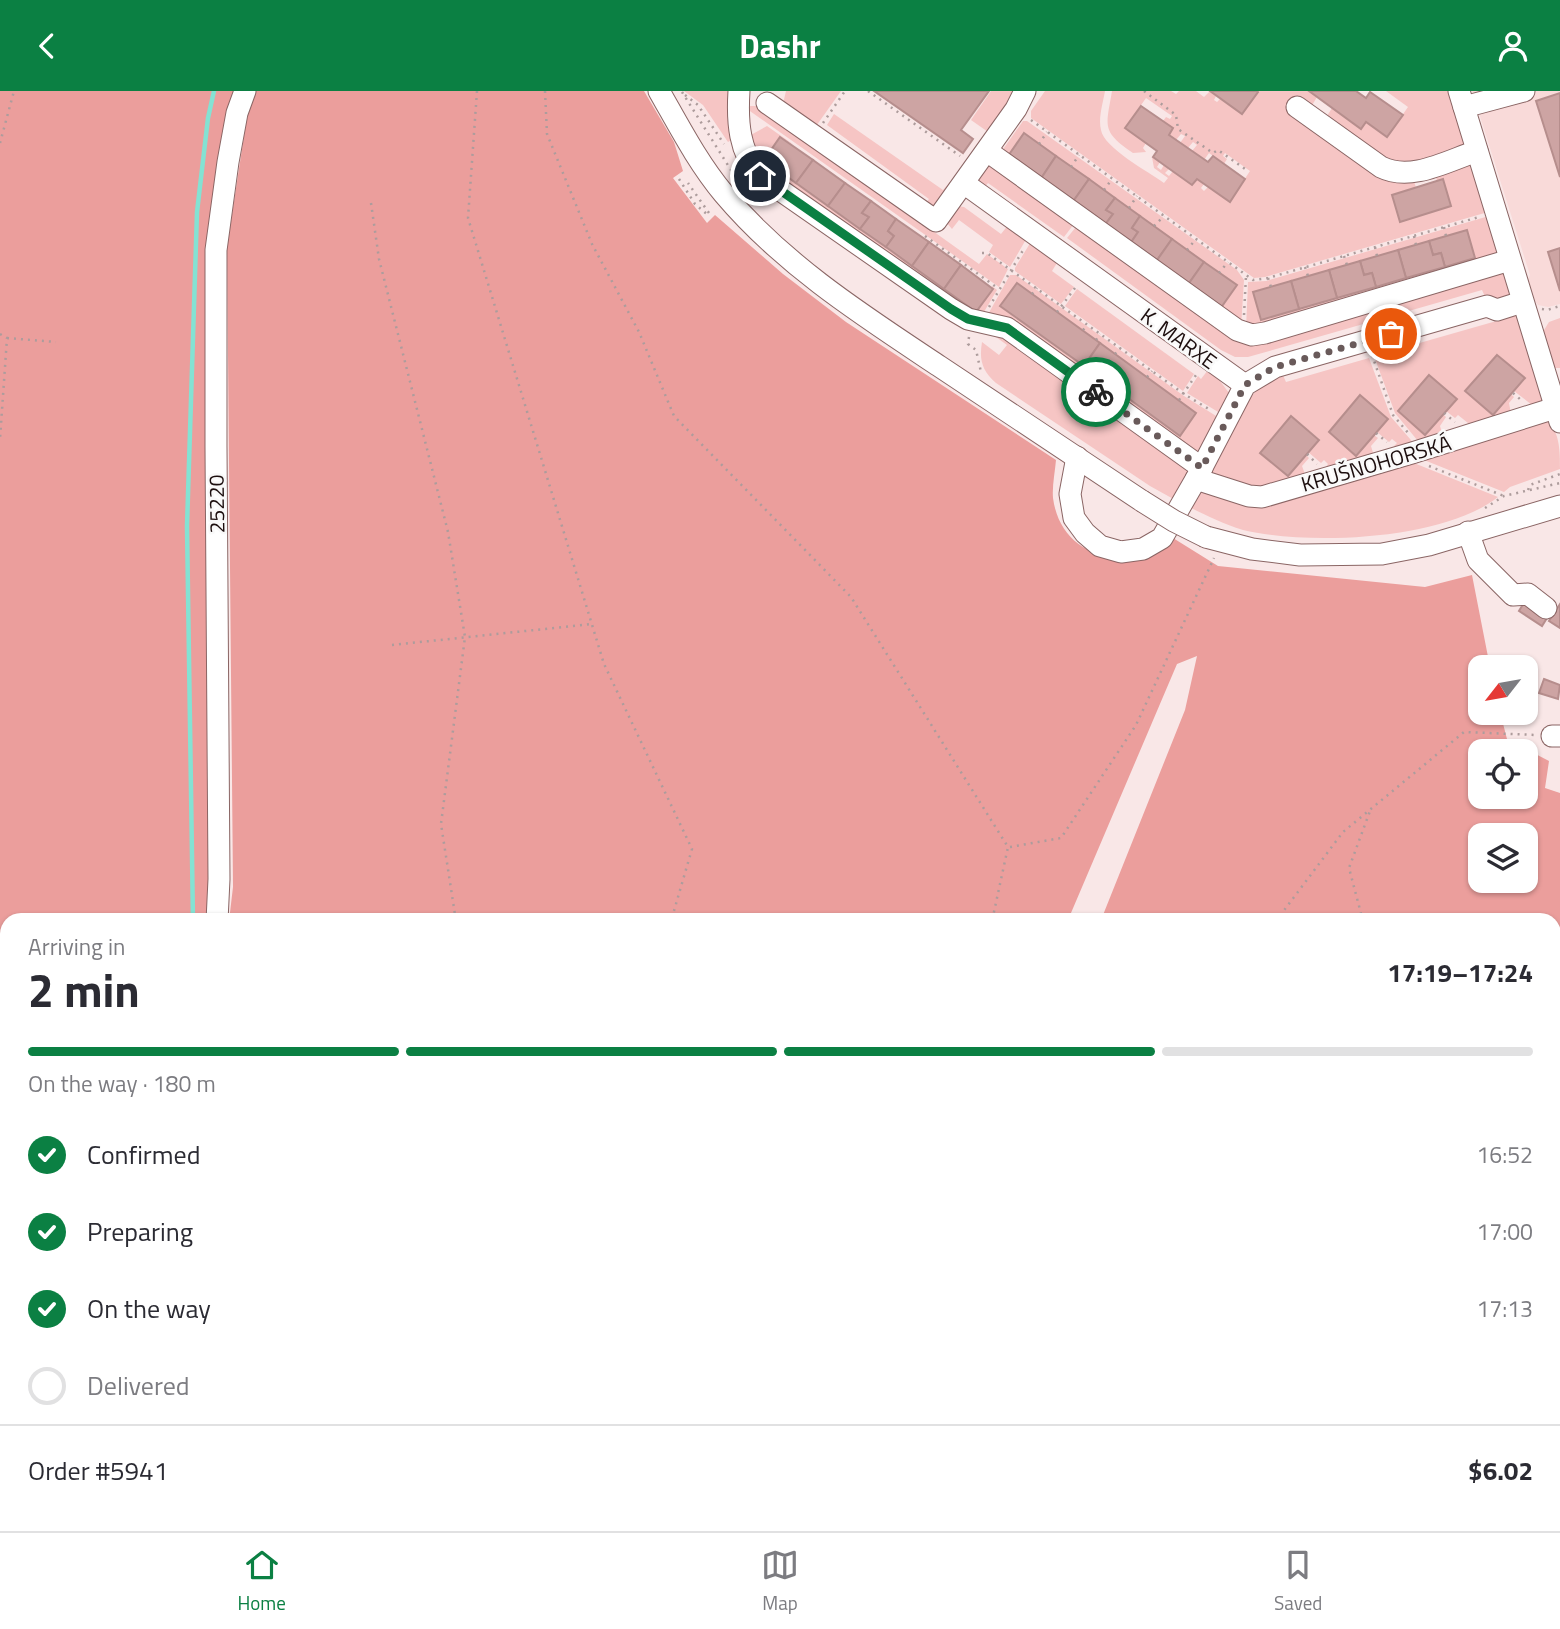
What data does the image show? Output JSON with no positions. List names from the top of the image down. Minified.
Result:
{"streets":{"street":["K. MARXE","KRUŠNOHORSKÁ","25220"]},"north":"bottom left","page":{"header":"Dashr","heading":["2 min","Arriving in","17:19–17:24"],"panel":["Order #5941","$6.02"],"bar":"On the way · 180 m","list":[["Confirmed","16:52"],["Preparing","17:00"],["On the way","17:13"],"Delivered"],"tabs":["Home","Map","Saved"]}}
